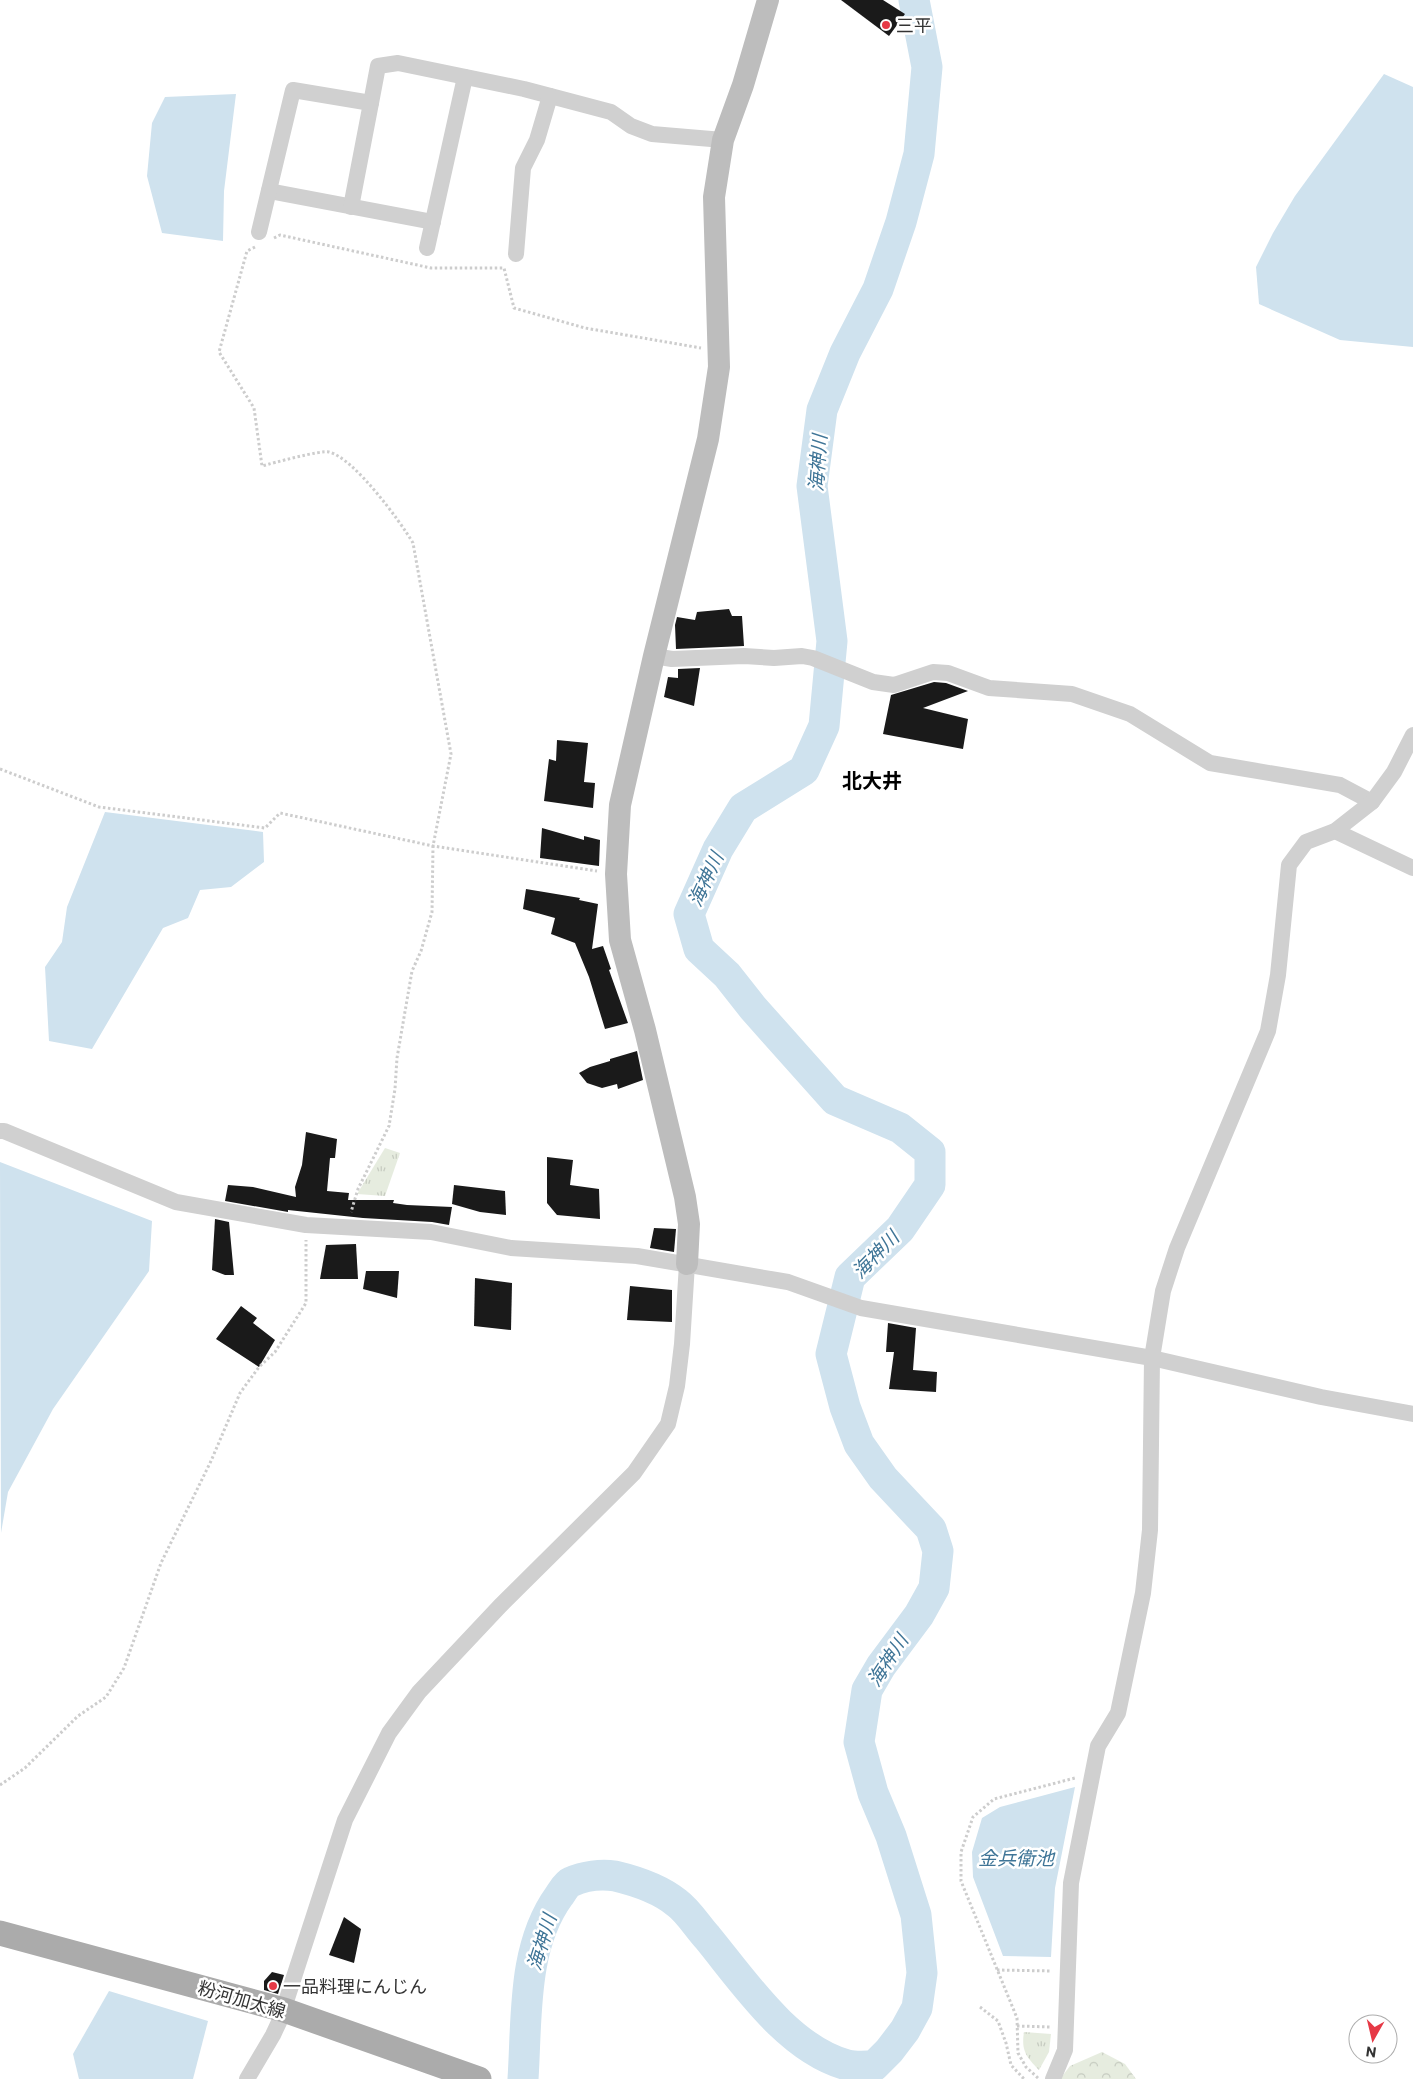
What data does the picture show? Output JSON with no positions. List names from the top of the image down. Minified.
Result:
{"streets":{"main road":["粉河加太線"]},"districts":["北大井"],"water":["海神川","金兵衛池"],"places":["三平","一品料理にんじん"],"north":"bottom"}
